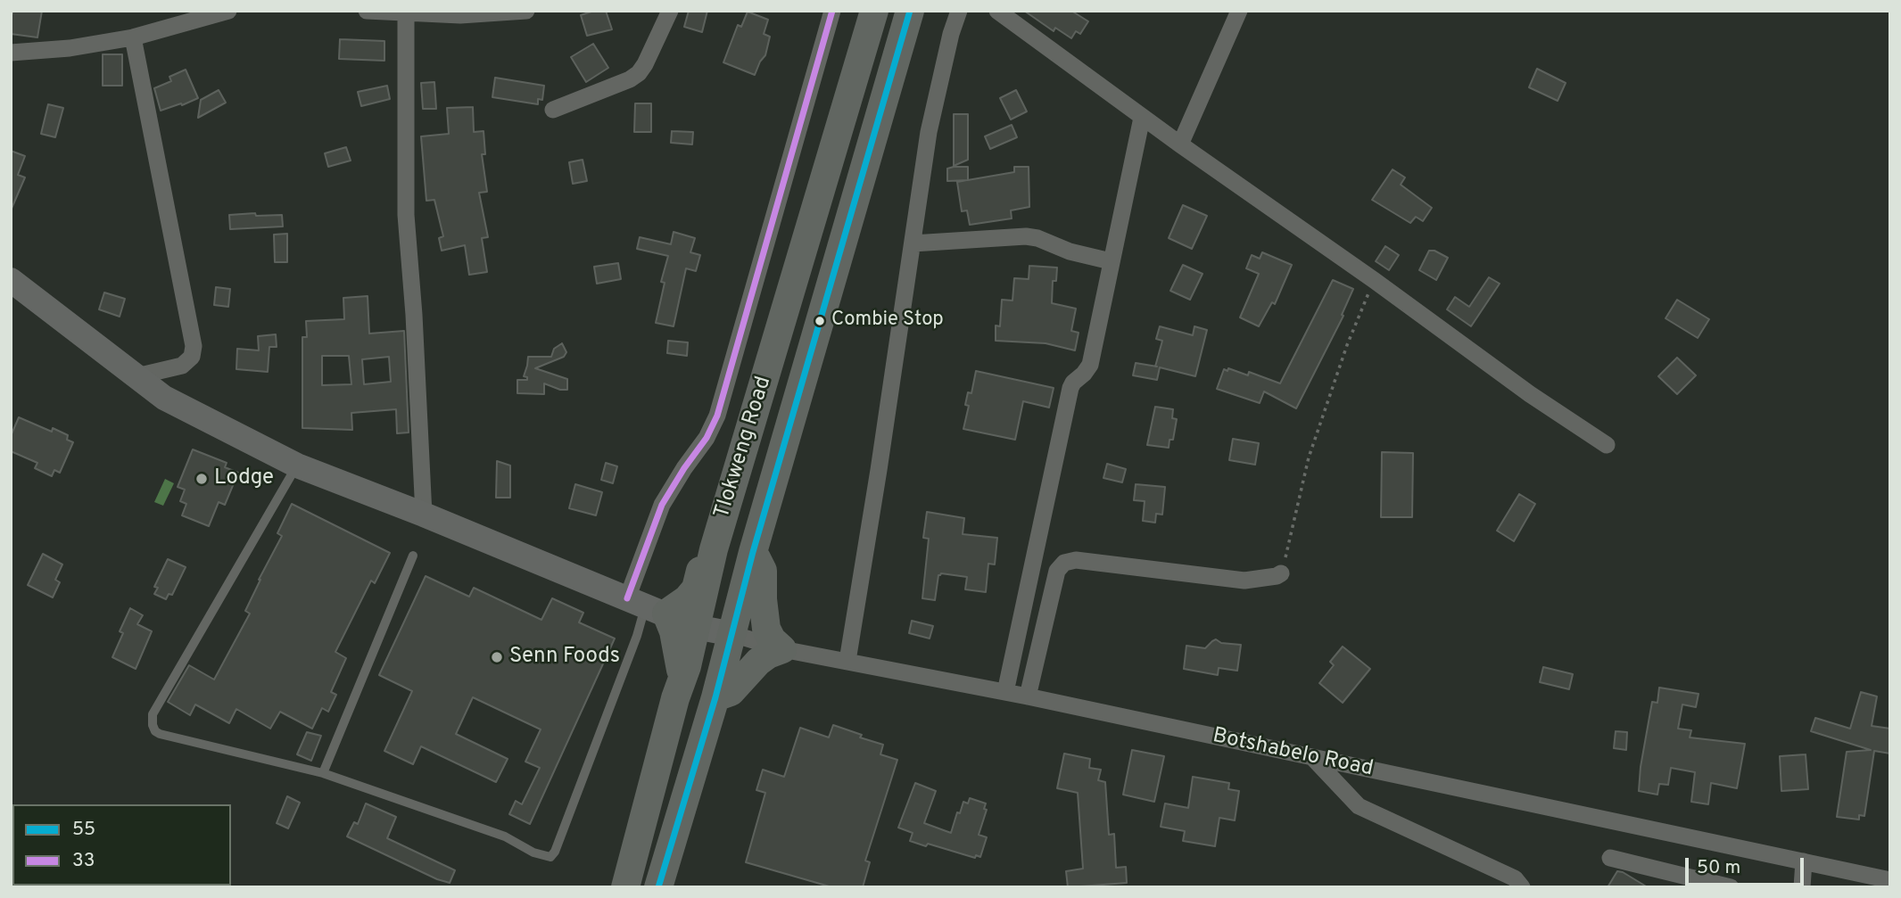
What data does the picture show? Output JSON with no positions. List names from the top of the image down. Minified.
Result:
{"streets":{"main road":["Tlokweng Road"],"street":["Botshabelo Road"]},"crossings":[["Tlokweng Road","Botshabelo Road"]],"places":["Combie Stop","Lodge","Senn Foods"],"lines":["transit line 55","transit line 33"],"legend":["55","33"],"scale_bar":"50 m"}
